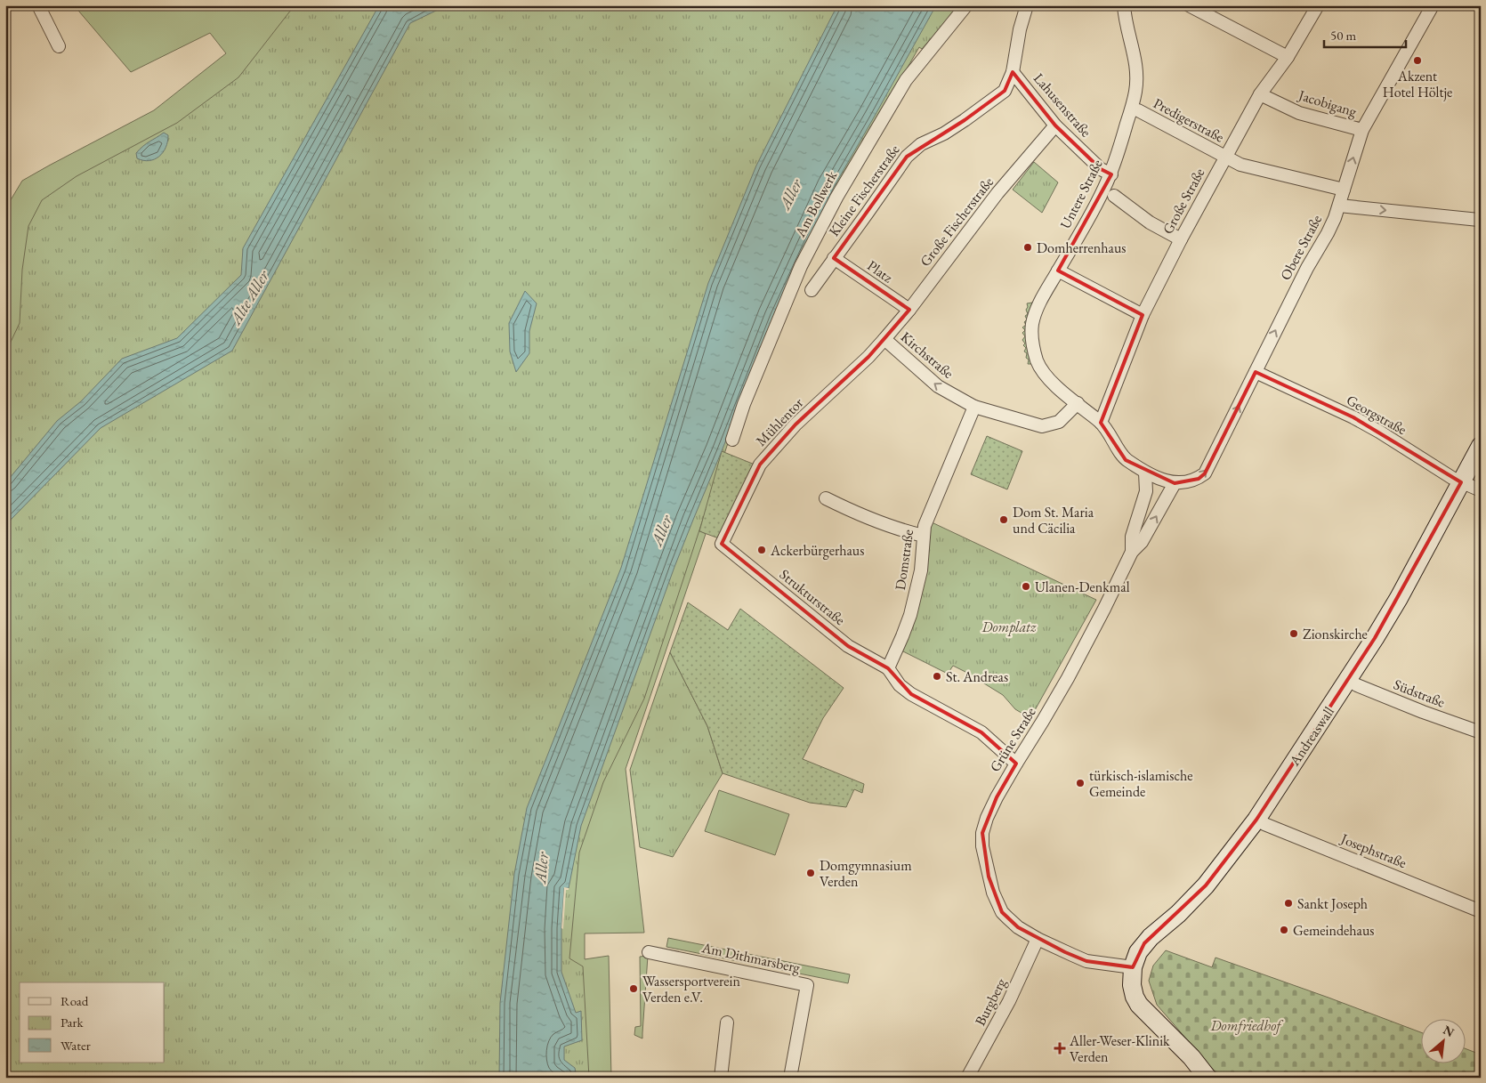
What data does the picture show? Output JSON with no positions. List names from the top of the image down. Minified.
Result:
{"streets":{"main road":["Andreaswall"],"street":["Jacobigang","Lahusenstraße","Predigerstraße","Kleine Fischerstraße","Untere Straße","Große Straße","Am Bollwerk","Große Fischerstraße","Obere Straße","Platz","Kirchstraße","Georgstraße","Mühlentor","Domstraße","Strukturstraße","Südstraße","Grüne Straße","Josephstraße","Am Dithmarsberg","Burgberg"]},"crossings":[["Jacobigang","Große Straße"],["Jacobigang","Obere Straße"],["Lahusenstraße","Kleine Fischerstraße"],["Lahusenstraße","Untere Straße"],["Lahusenstraße","Große Fischerstraße"],["Predigerstraße","Große Straße"],["Predigerstraße","Obere Straße"],["Kleine Fischerstraße","Platz"],["Untere Straße","Große Straße"],["Untere Straße","Kirchstraße"],["Große Fischerstraße","Platz"],["Große Fischerstraße","Kirchstraße"],["Große Fischerstraße","Mühlentor"],["Obere Straße","Georgstraße"],["Kirchstraße","Mühlentor"],["Kirchstraße","Domstraße"],["Georgstraße","Andreaswall"],["Mühlentor","Strukturstraße"],["Domstraße","Strukturstraße"],["Südstraße","Andreaswall"],["Andreaswall","Grüne Straße"],["Andreaswall","Josephstraße"],["Grüne Straße","Burgberg"]],"one_way":["Obere Straße","Kirchstraße"],"water":["Aller","Alte Aller"],"parks":["Domplatz","Domfriedhof"],"places":{"other":["Akzent Hotel Höltje","Domherrenhaus","Dom St. Maria und Cäcilia","Ackerbürgerhaus","Ulanen-Denkmal","Zionskirche","St. Andreas","türkisch-islamische Gemeinde","Domgymnasium Verden","Sankt Joseph","Gemeindehaus","Wassersportverein Verden e.V."],"health":["Aller-Weser-Klinik Verden"]},"legend":["Road","Park","Water"],"scale_bar":"50 m","north":"top right"}
